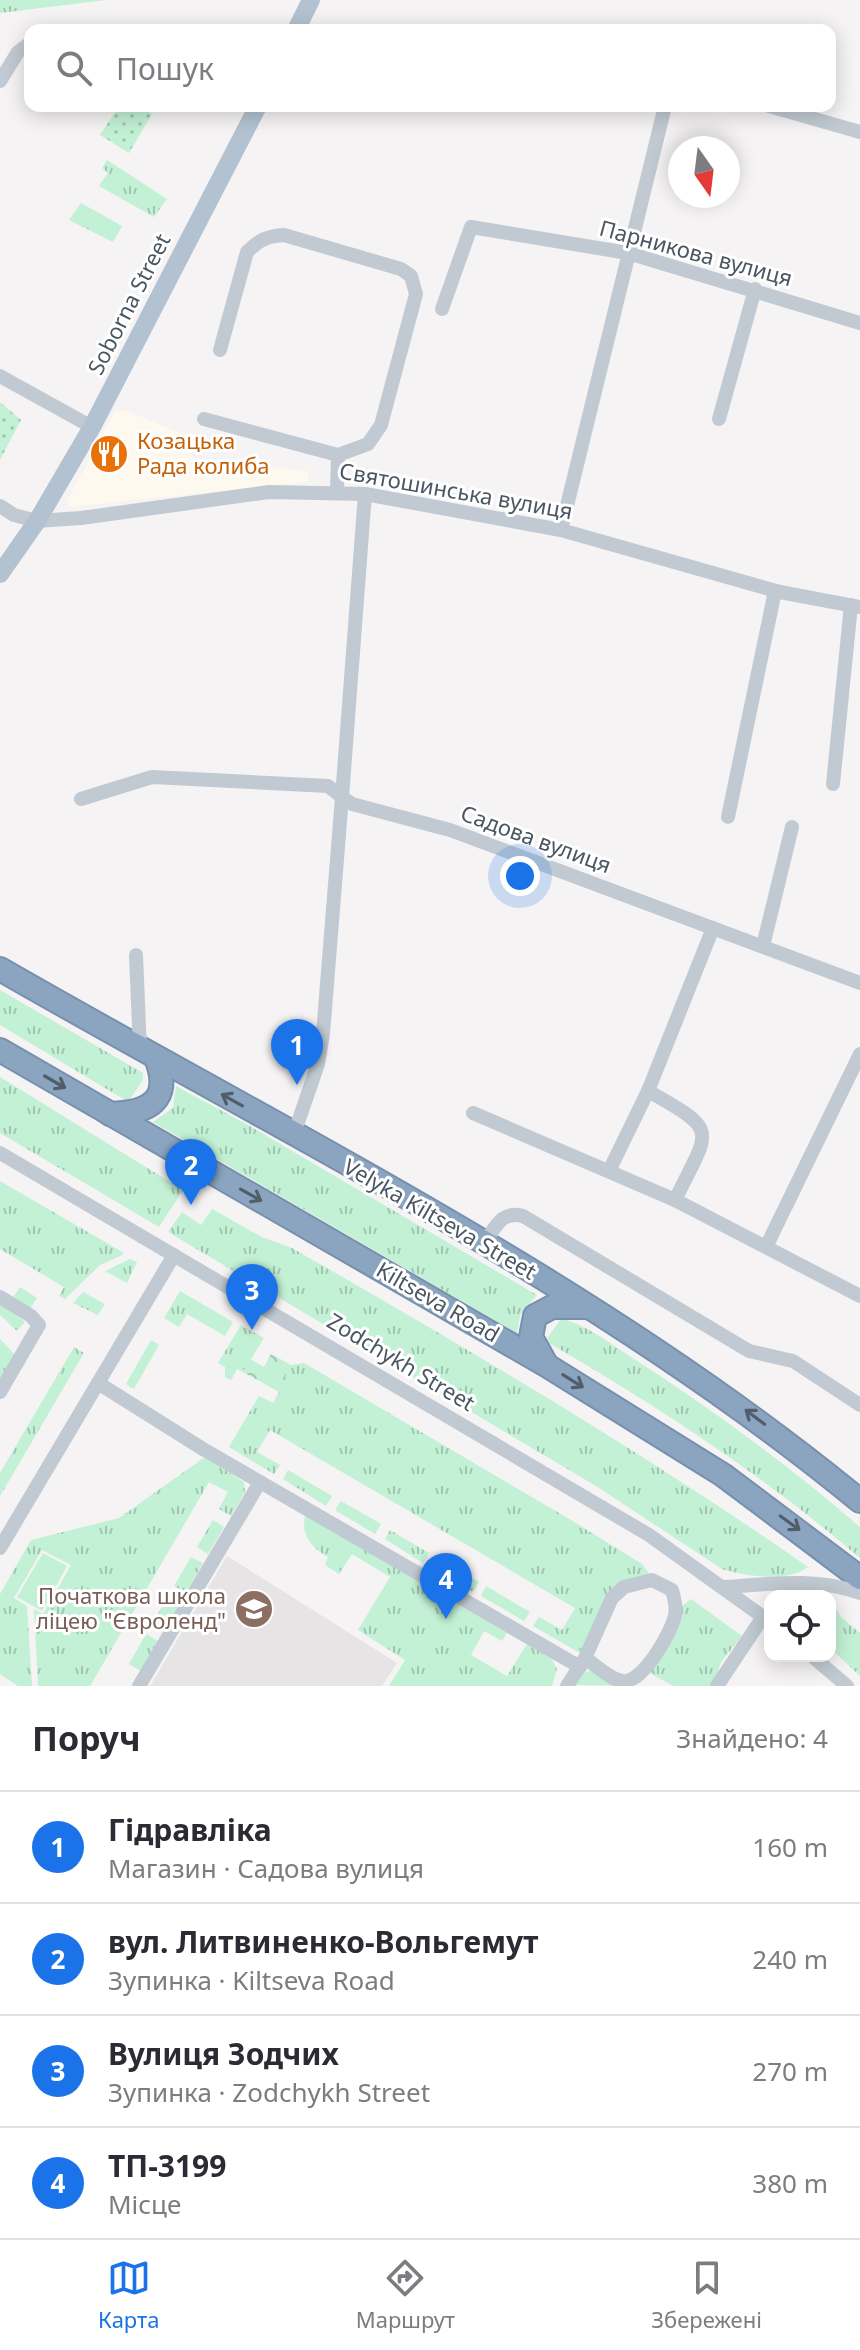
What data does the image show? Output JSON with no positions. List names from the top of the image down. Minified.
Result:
{"streets":{"highway":["Velyka Kiltseva Street","Kiltseva Road"],"main road":["Soborna Street"],"street":["Парникова вулиця","Святошинська вулиця","Садова вулиця","Zodchykh Street"]},"crossings":[["Soborna Street","Святошинська вулиця"]],"one_way":["Velyka Kiltseva Street","Kiltseva Road"],"places":{"restaurant":["Козацька Рада колиба"],"school or university":["Початкова школа ліцею \"Євроленд\""]},"north":"bottom","page":{"search":"Пошук","pins":["1","2","3","4"],"heading":["Поруч","Знайдено: 4"],"list":[{"mark":"1","name":"Гідравліка","note":"Магазин · Садова вулиця","value":"160 m"},{"mark":"2","name":"вул. Литвиненко-Вольгемут","note":"Зупинка · Kiltseva Road","value":"240 m"},{"mark":"3","name":"Вулиця Зодчих","note":"Зупинка · Zodchykh Street","value":"270 m"},{"mark":"4","name":"ТП-3199","note":"Місце","value":"380 m"}],"nav":["Карта","Маршрут","Збережені"]}}
